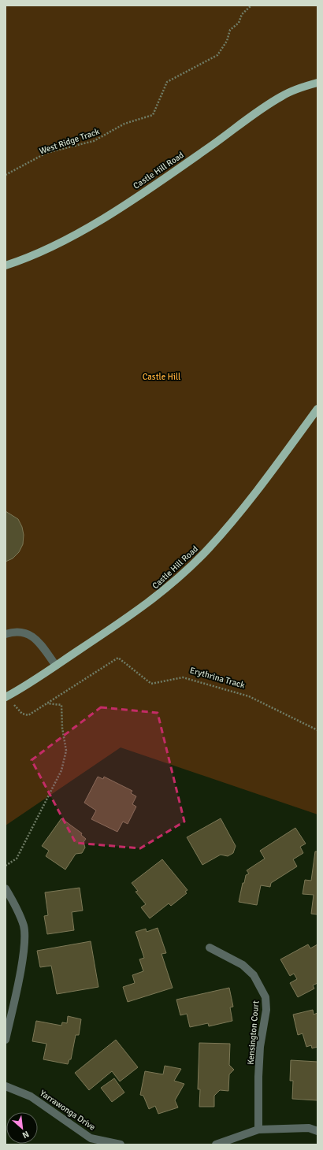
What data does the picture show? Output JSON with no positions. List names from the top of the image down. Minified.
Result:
{"streets":{"main road":["Castle Hill Road"],"street":["Kensington Court","Yarrawonga Drive"],"path":["West Ridge Track","Erythrina Track"]},"crossings":[["Castle Hill Road","Erythrina Track"]],"parks":["Castle Hill"],"north":"bottom right"}
